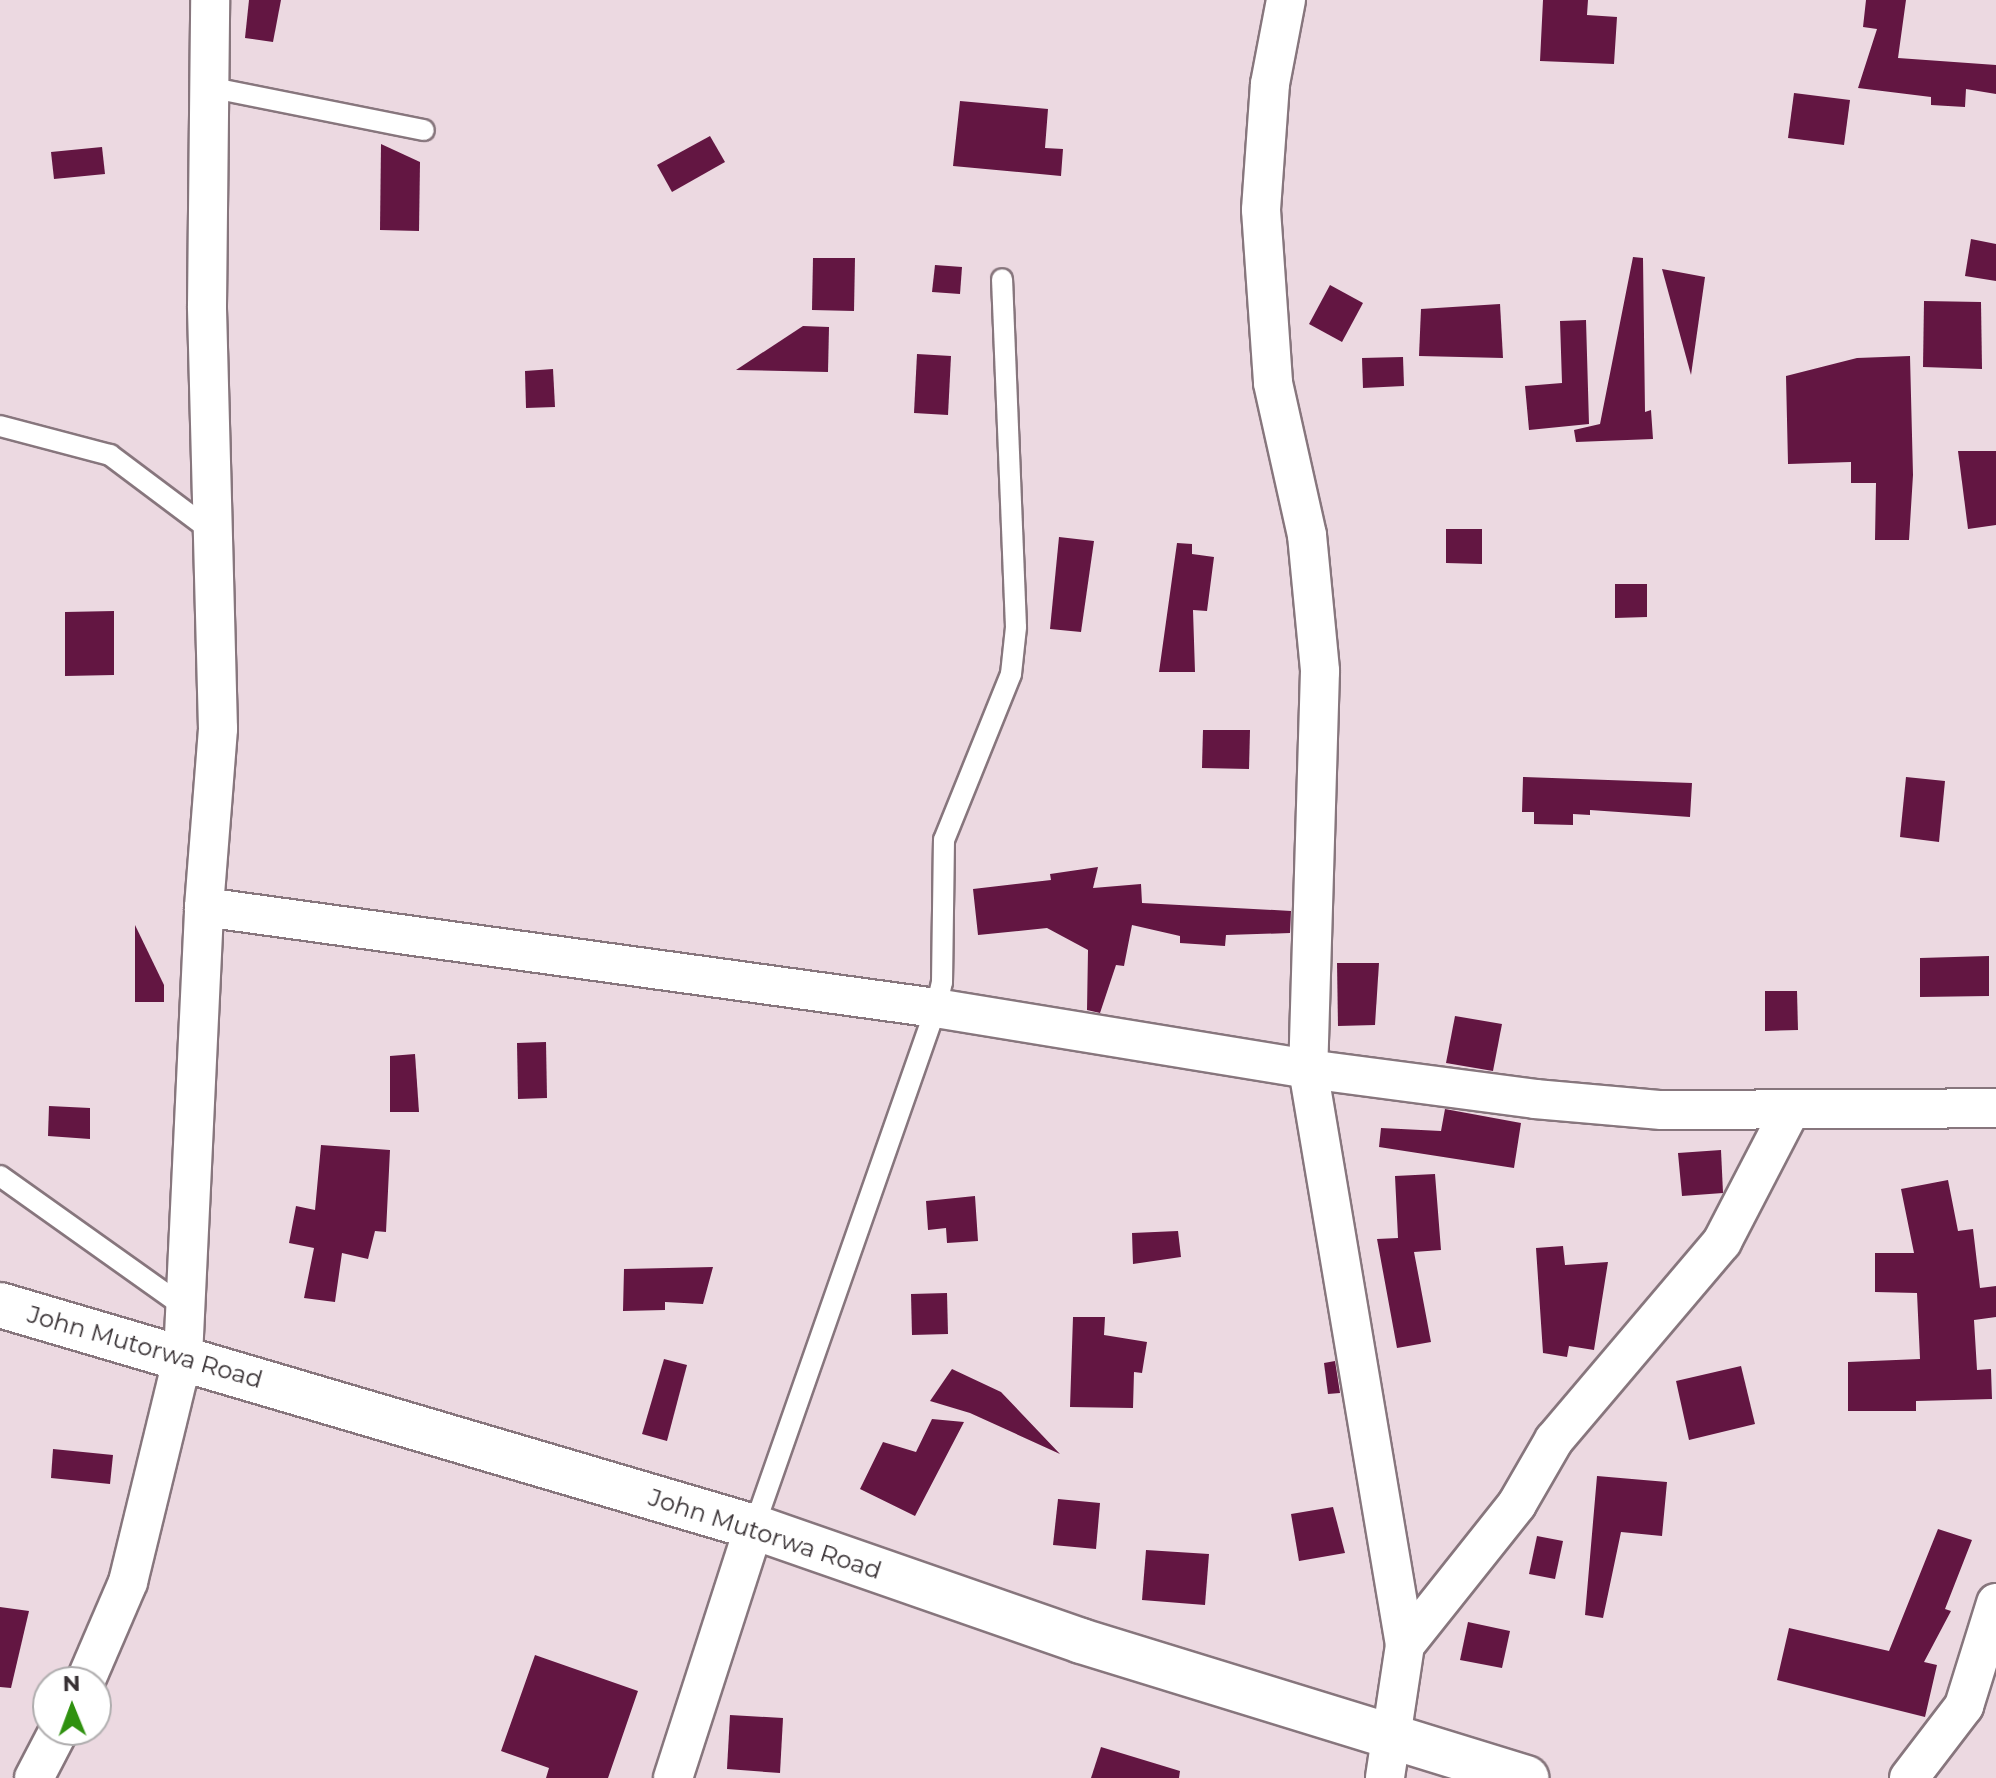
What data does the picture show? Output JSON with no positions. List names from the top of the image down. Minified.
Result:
{"streets":{"street":["John Mutorwa Road"]},"north":"top"}
